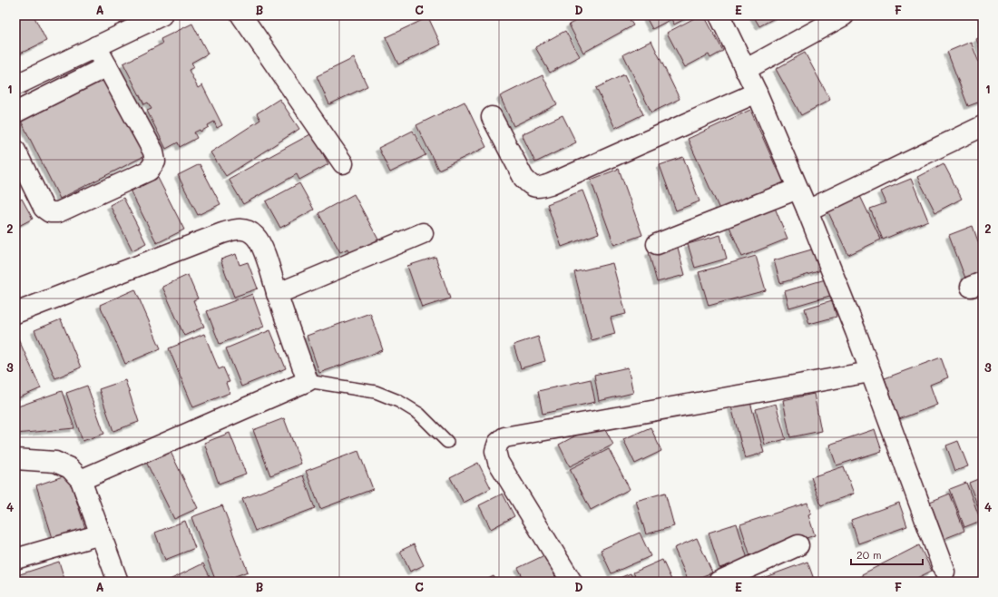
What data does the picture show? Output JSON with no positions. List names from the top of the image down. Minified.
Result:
{"scale_bar":"20 m","grid":{"columns":["A","B","C","D","E","F"],"rows":["1","2","3","4"]}}
